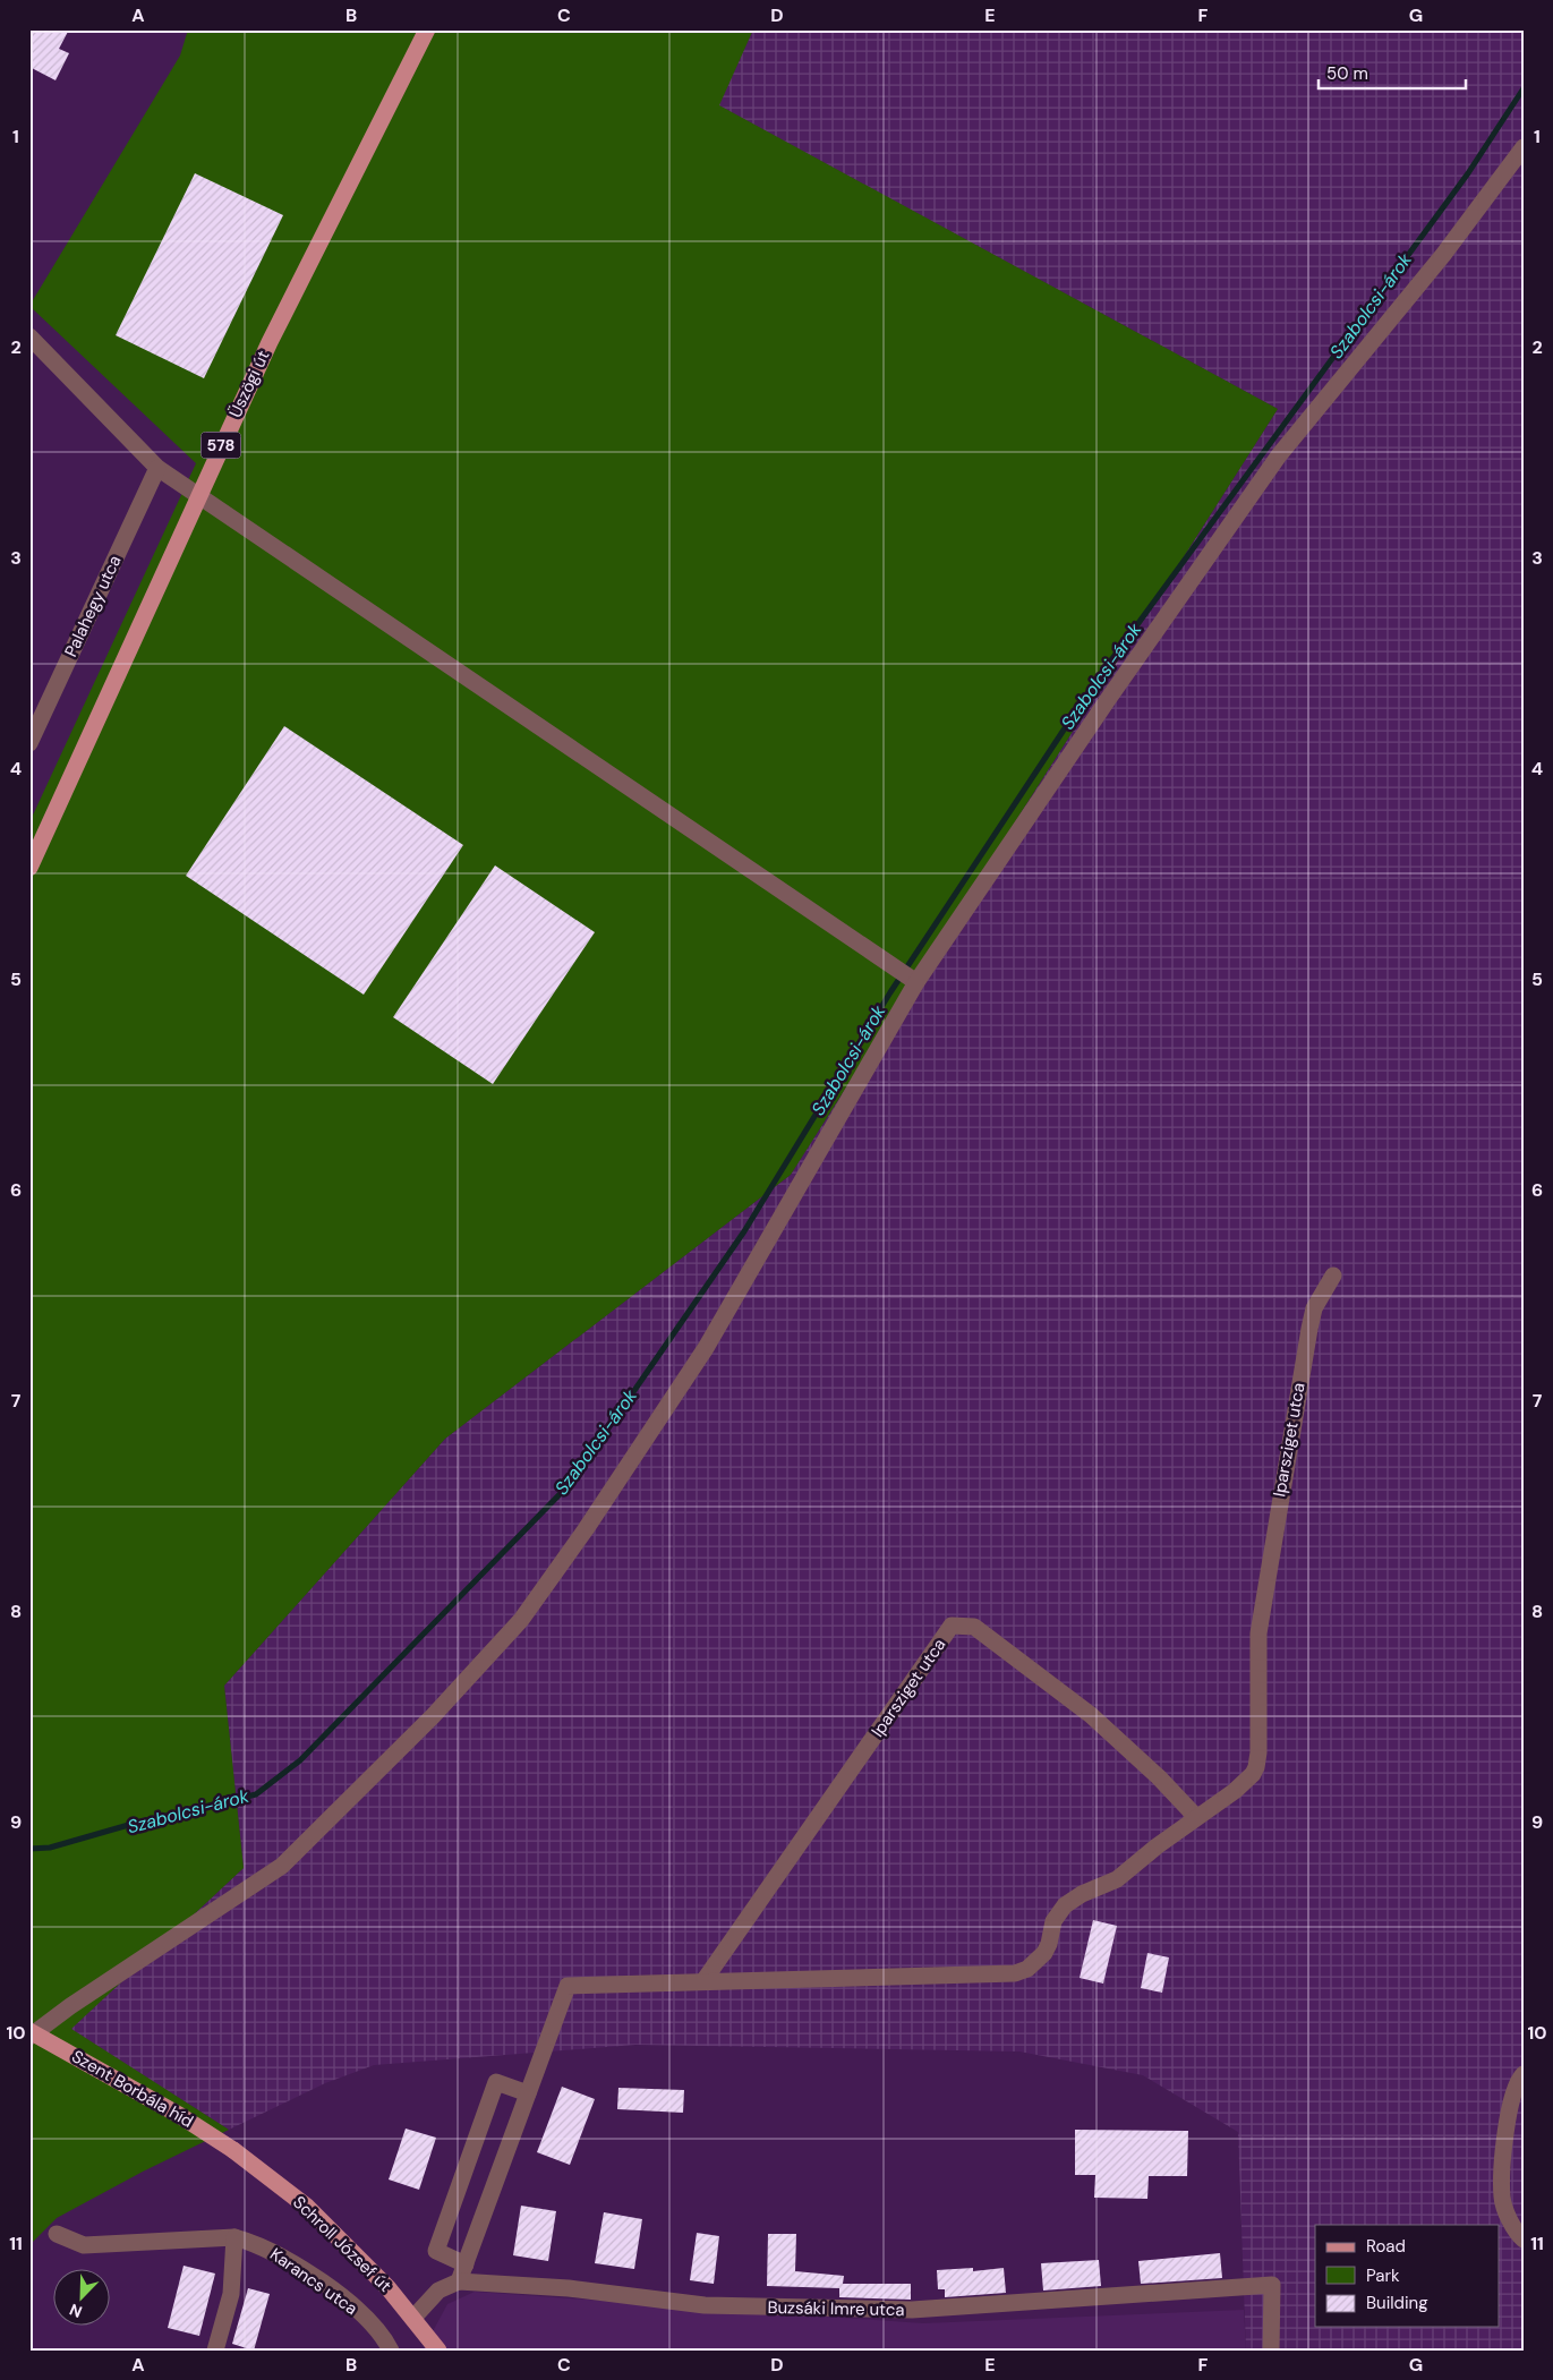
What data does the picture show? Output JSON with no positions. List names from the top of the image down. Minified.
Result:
{"streets":{"main road":["Üszögi út","578","Szent Borbála híd","Schroll József út"],"street":["Palahegy utca","Iparsziget utca","Karancs utca","Buzsáki Imre utca"]},"crossings":[["Szent Borbála híd","Schroll József út"]],"water":["Szabolcsi-árok"],"legend":["Road","Park","Building"],"scale_bar":"50 m","north":"bottom left","grid":{"columns":["A","B","C","D","E","F","G"],"rows":["1","2","3","4","5","6","7","8","9","10","11"]}}
